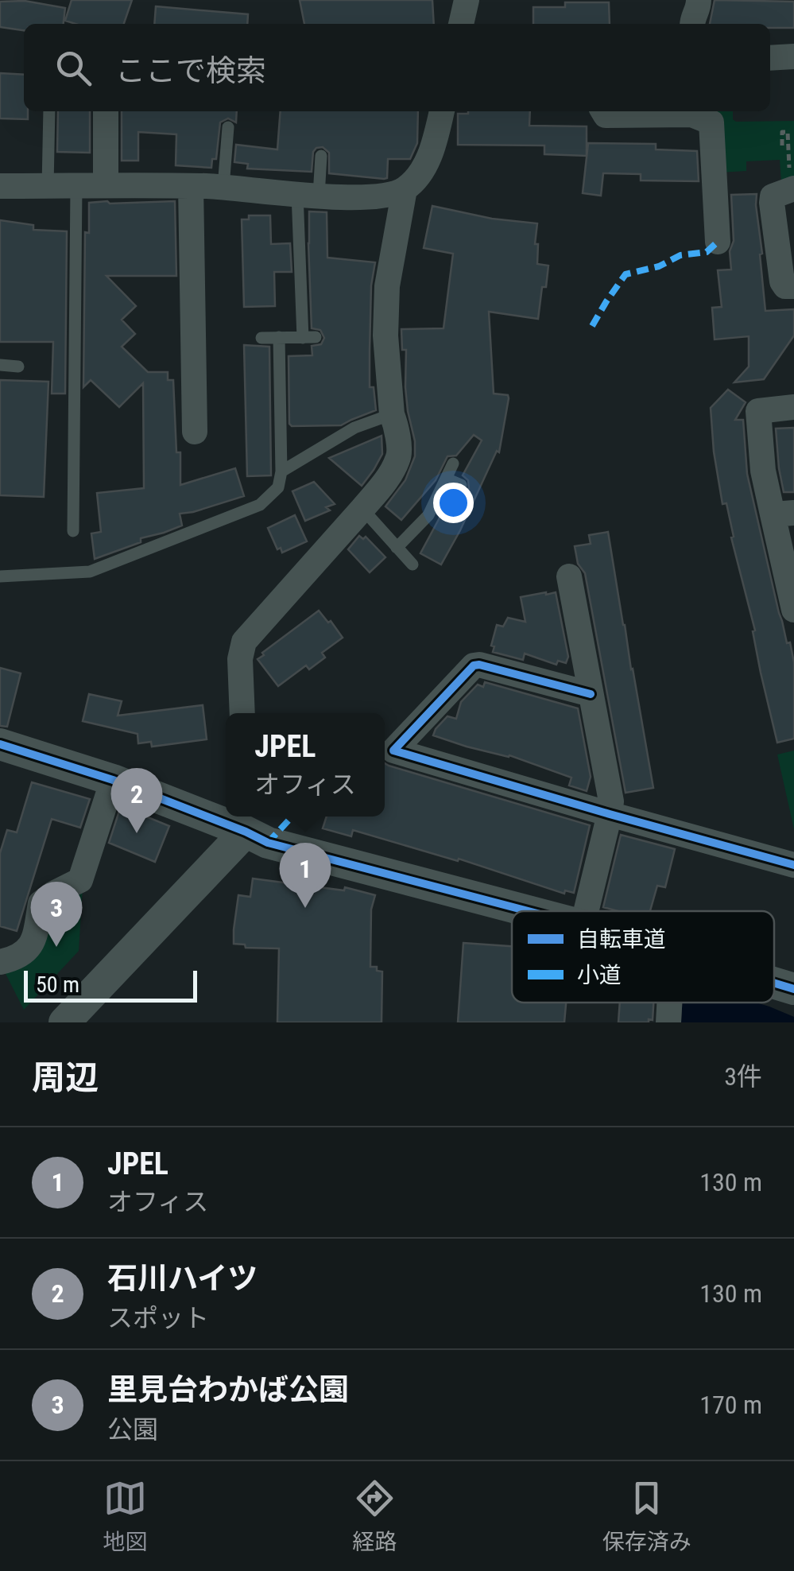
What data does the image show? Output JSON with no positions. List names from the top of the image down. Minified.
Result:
{"legend":["自転車道","小道"],"scale_bar":"50 m","page":{"search":"ここで検索","popup":["JPEL","オフィス"],"pins":["2","1","3"],"scale":"50 m","heading":["周辺","3件"],"list":[{"mark":"1","name":"JPEL","note":"オフィス","value":"130 m"},{"mark":"2","name":"石川ハイツ","note":"スポット","value":"130 m"},{"mark":"3","name":"里見台わかば公園","note":"公園","value":"170 m"}],"nav":["地図","経路","保存済み"]}}
